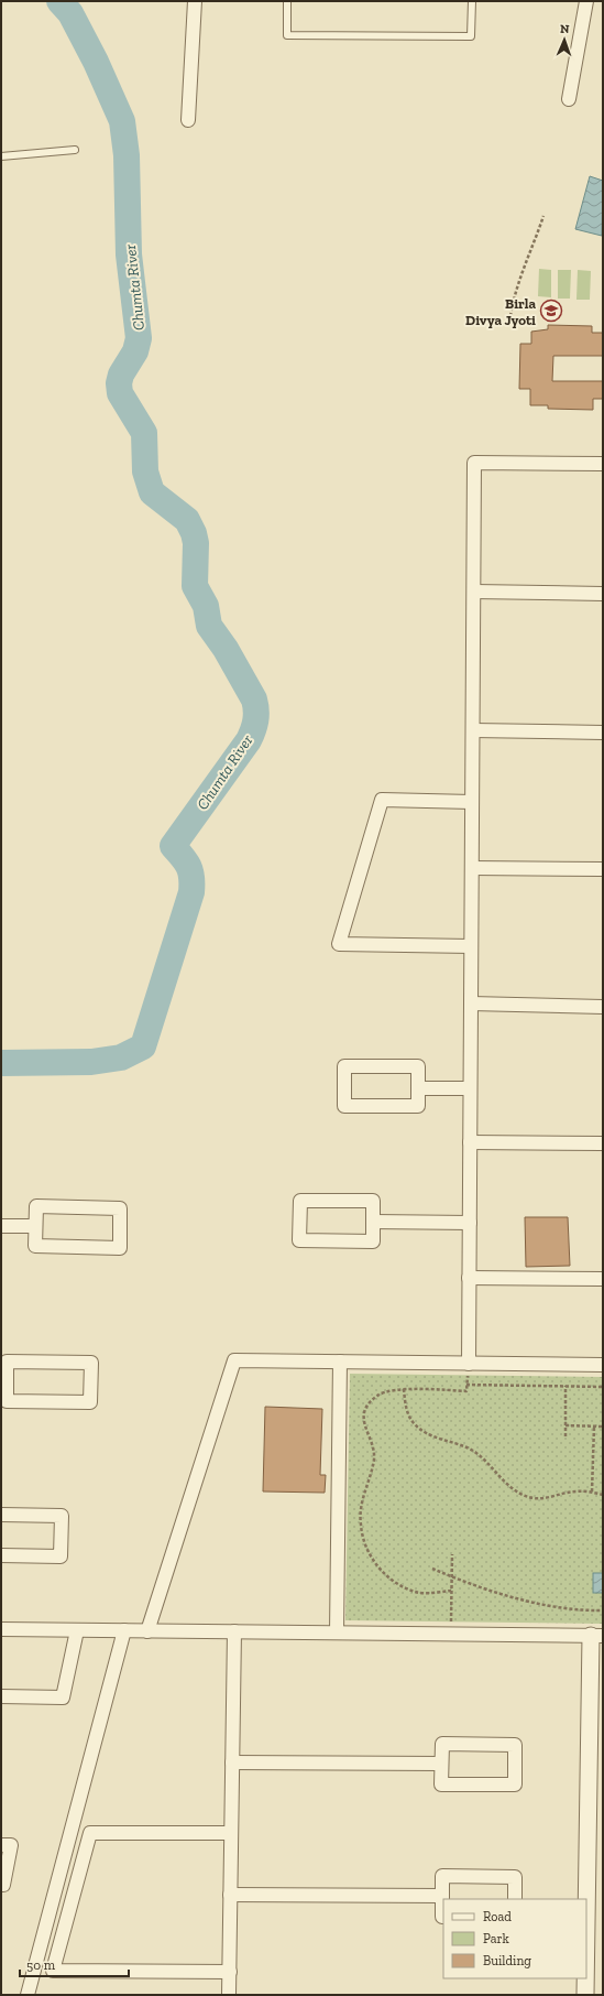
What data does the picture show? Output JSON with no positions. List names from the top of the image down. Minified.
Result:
{"water":["Chumta River"],"places":{"school or university":["Birla Divya Jyoti"]},"legend":["Road","Park","Building"],"scale_bar":"50 m","north":"top"}
